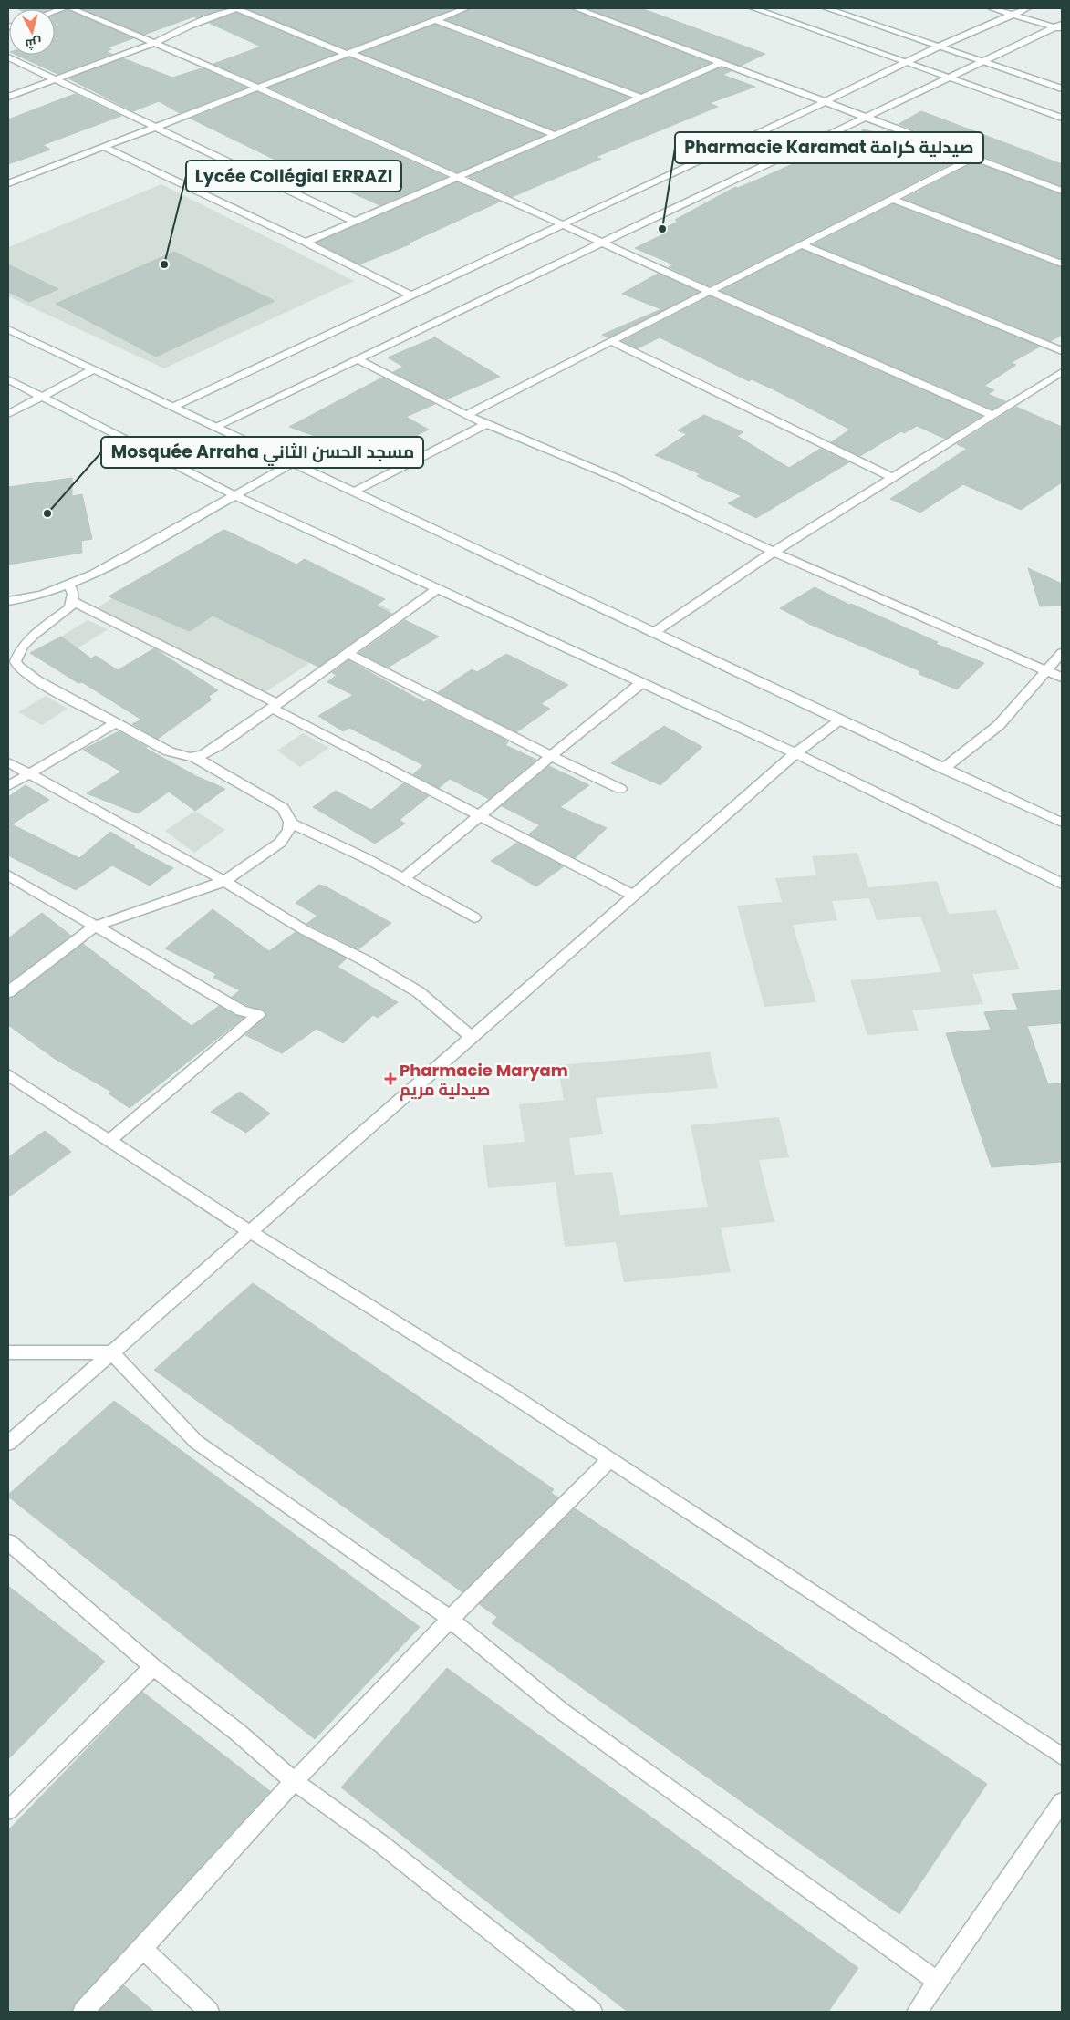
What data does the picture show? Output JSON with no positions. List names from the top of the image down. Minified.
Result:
{"places":{"other":["Pharmacie Karamat صيدلية كرامة","Lycée Collégial ERRAZI","Mosquée Arraha مسجد الحسن الثاني"],"health":["Pharmacie Maryam صيدلية مريم"]},"north":"bottom"}
